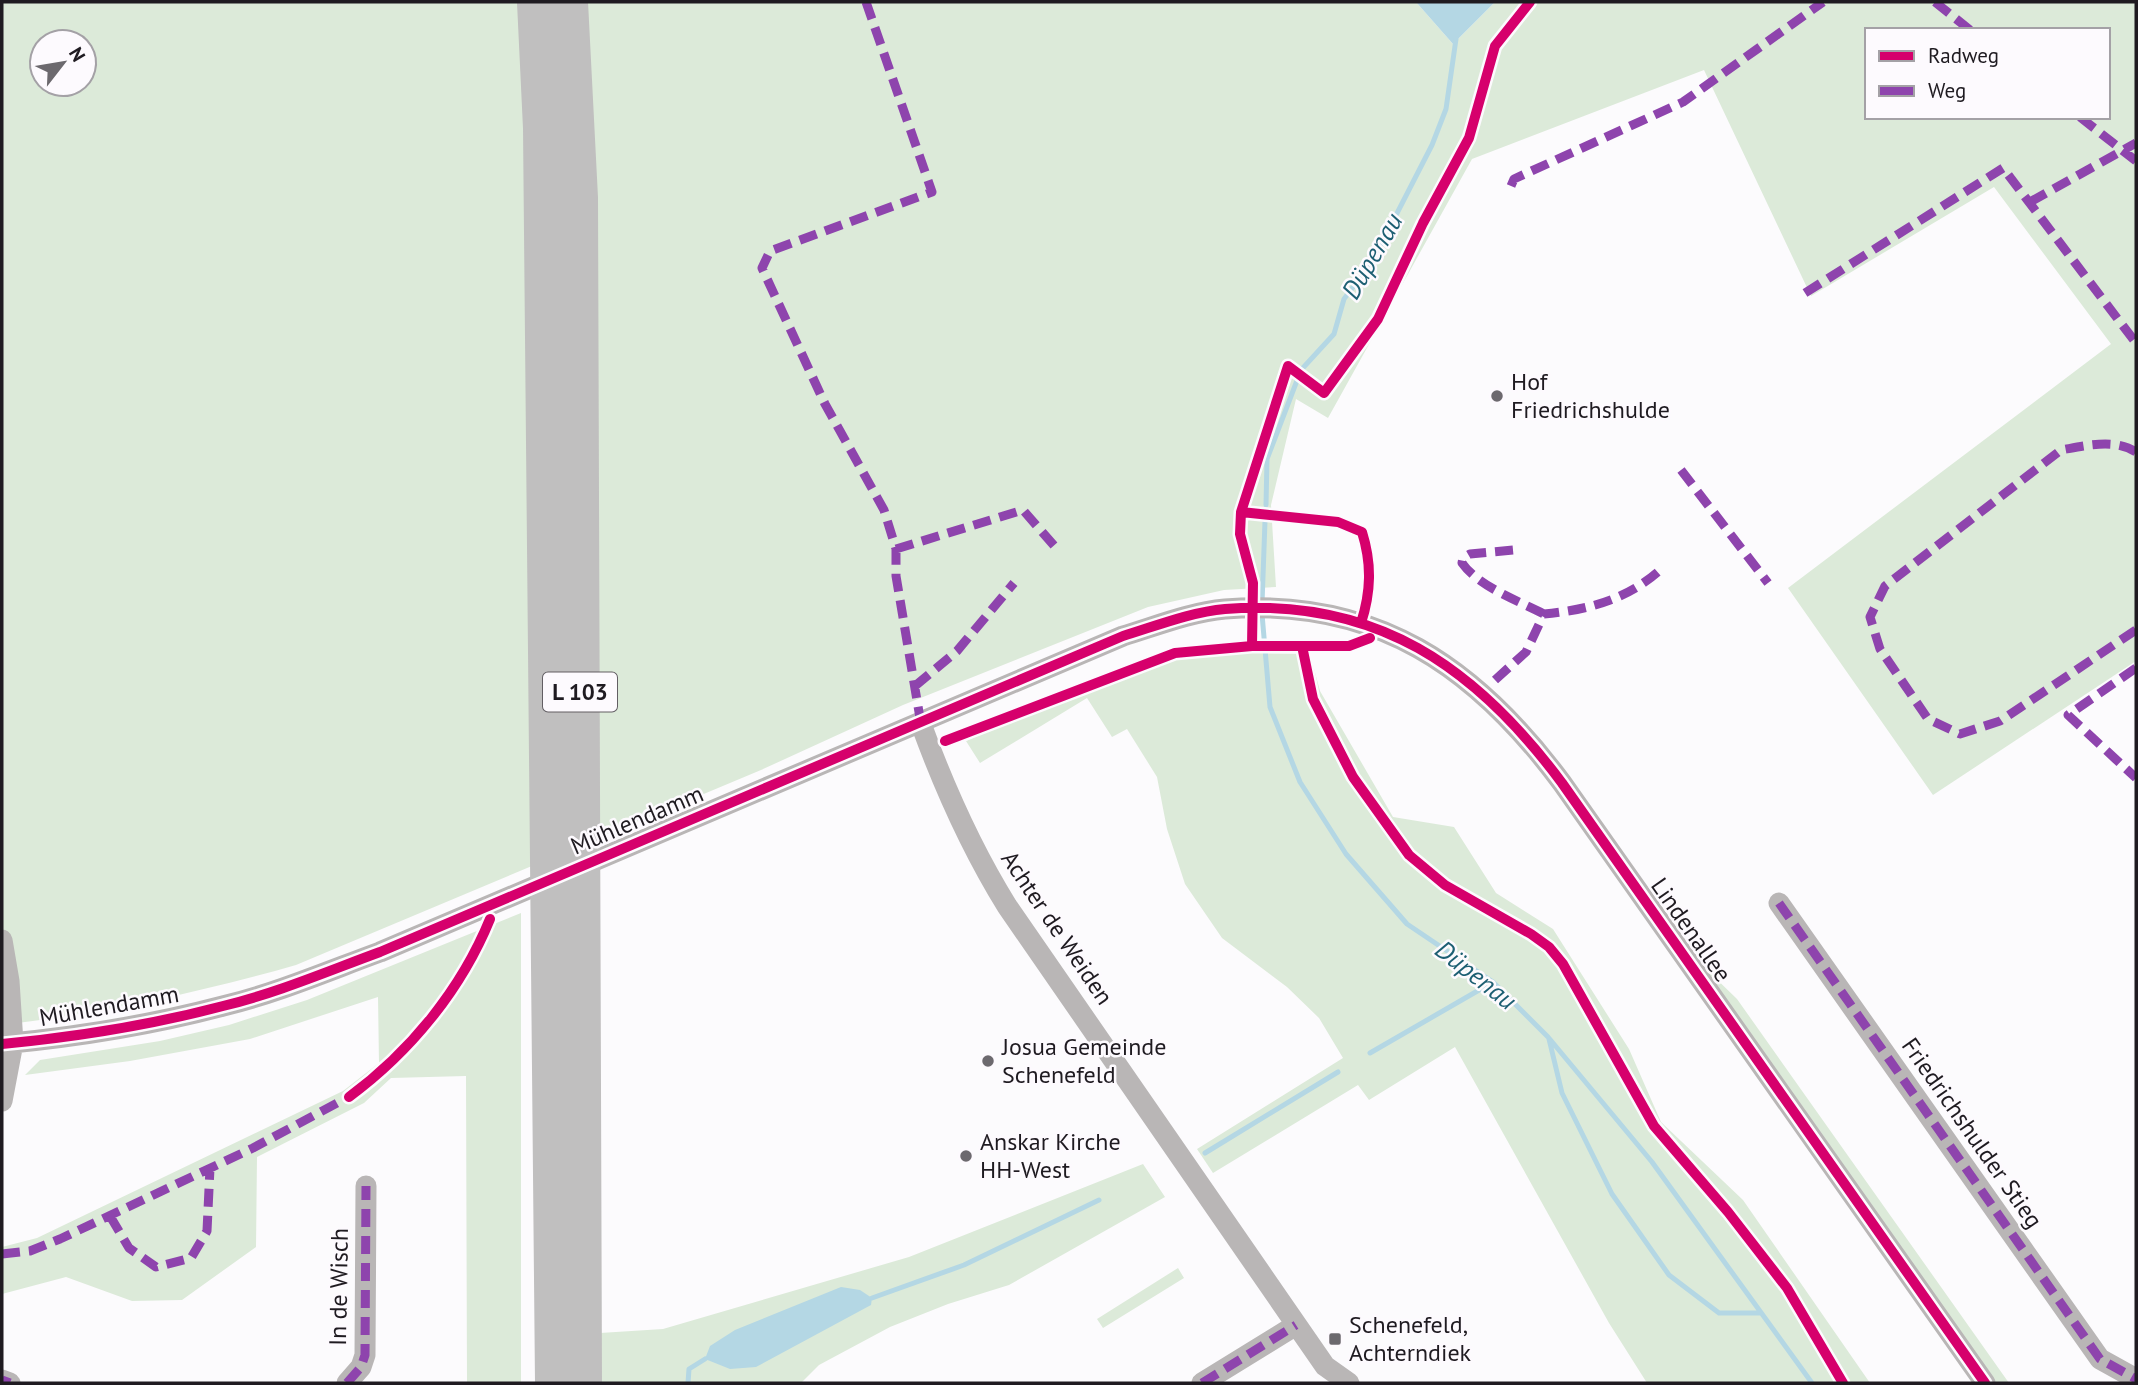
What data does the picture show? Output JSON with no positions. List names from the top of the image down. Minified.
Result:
{"streets":{"highway":["L 103"],"street":["Mühlendamm","Achter de Weiden","Lindenallee","Friedrichshulder Stieg","In de Wisch"]},"crossings":[["Mühlendamm","Achter de Weiden"],["Mühlendamm","Lindenallee"]],"water":["Düpenau"],"places":{"other":["Hof Friedrichshulde","Josua Gemeinde Schenefeld","Anskar Kirche HH-West"],"transit":["Schenefeld, Achterndiek"]},"legend":["Radweg","Weg"],"north":"top right"}
